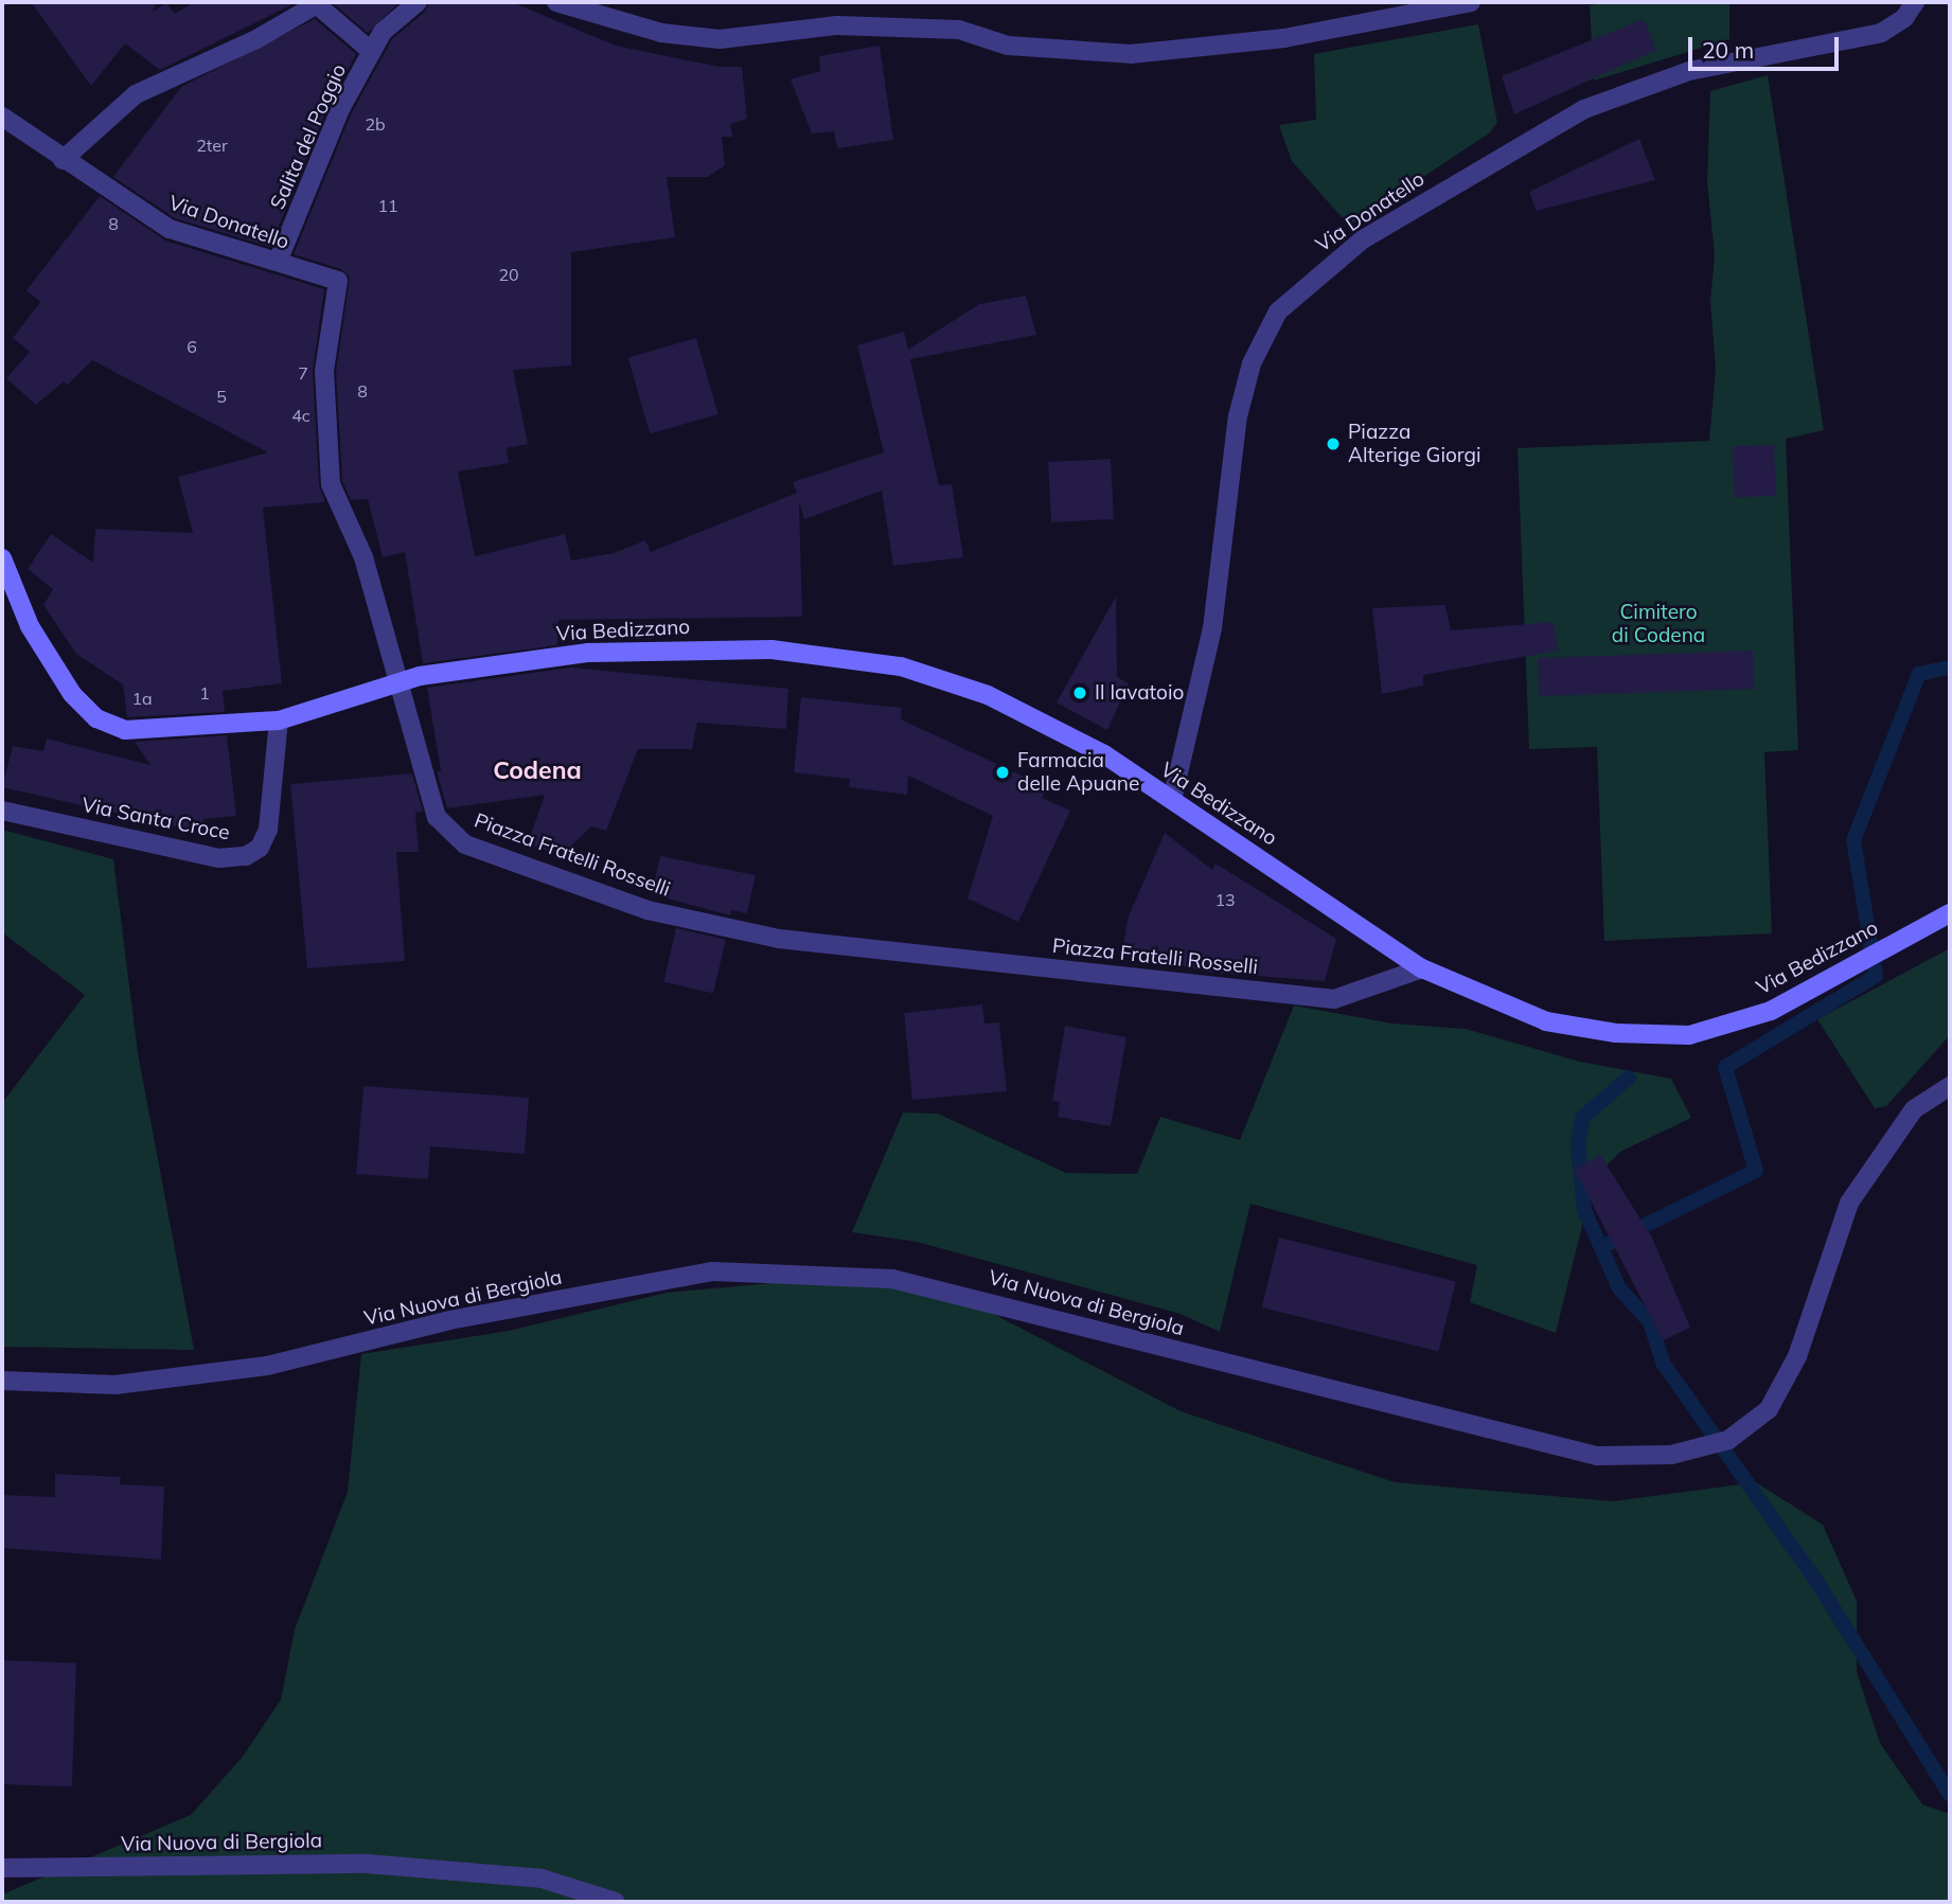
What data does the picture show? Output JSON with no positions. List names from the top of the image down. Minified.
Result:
{"streets":{"street":["Salita del Poggio","Via Donatello","Via Bedizzano","Via Santa Croce","Piazza Fratelli Rosselli","Via Nuova di Bergiola"]},"crossings":[["Salita del Poggio","Via Donatello"],["Via Donatello","Via Bedizzano"],["Via Donatello","Piazza Fratelli Rosselli"],["Via Bedizzano","Via Santa Croce"],["Via Bedizzano","Piazza Fratelli Rosselli"]],"districts":["Codena"],"parks":["Cimitero di Codena"],"places":["Piazza Alterige Giorgi","Il lavatoio","Farmacia delle Apuane"],"house_numbers":["2b","2ter","11","8","20","6","7","8","5","4c","1","1a","13"],"scale_bar":"20 m"}
